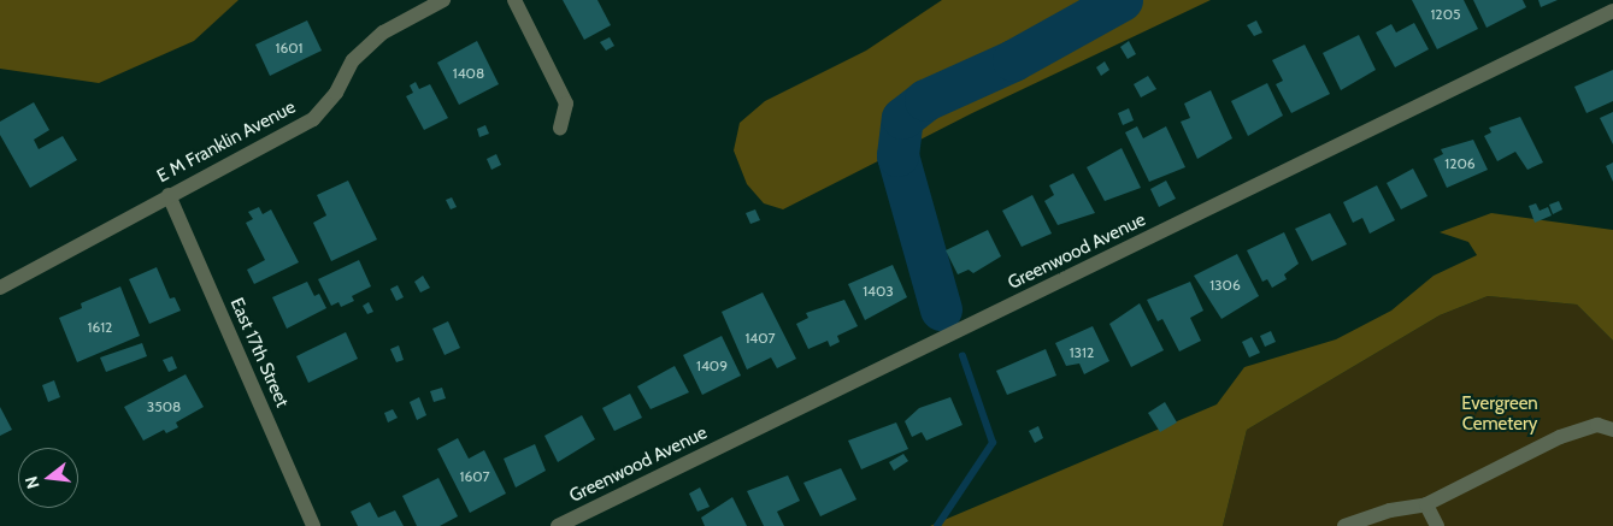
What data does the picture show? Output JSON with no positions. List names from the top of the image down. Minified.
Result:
{"streets":{"street":["E M Franklin Avenue","Greenwood Avenue","East 17th Street"]},"crossings":[["E M Franklin Avenue","East 17th Street"]],"parks":["Evergreen Cemetery"],"house_numbers":["1205","1601","1408","1206","1306","1403","1612","1407","1312","1409","3508","1607"],"north":"left"}
